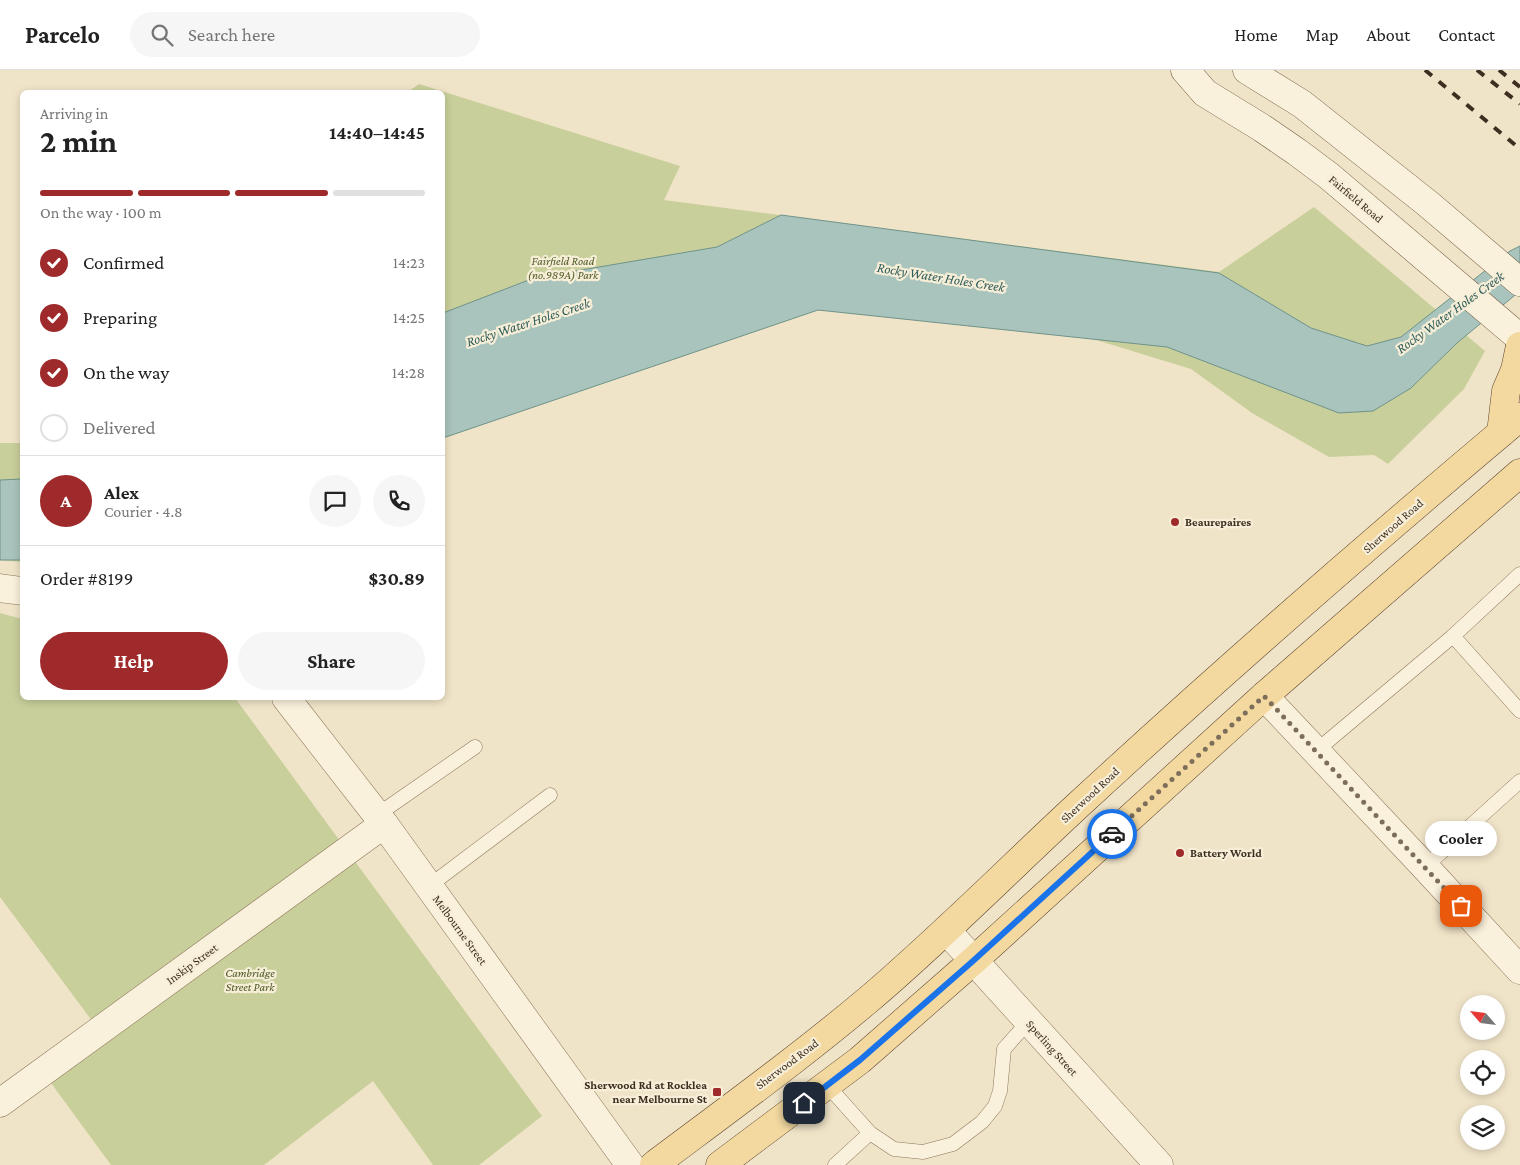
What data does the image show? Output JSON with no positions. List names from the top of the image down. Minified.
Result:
{"streets":{"main road":["Sherwood Road"],"street":["Fairfield Road","Melbourne Street","Inskip Street","Sperling Street"]},"crossings":[["Sherwood Road","Sperling Street"],["Melbourne Street","Inskip Street"]],"water":["Rocky Water Holes Creek"],"parks":["Fairfield Road (no.989A) Park","Cambridge Street Park"],"places":{"other":["Beaurepaires","Battery World","Cooler"],"transit":["Sherwood Rd at Rocklea near Melbourne St"]},"north":"top left","page":{"header":"Parcelo","search":"Search here","nav":["Home","Map","About","Contact"],"heading":["2 min","Arriving in","14:40–14:45"],"panel":["Alex","Courier · 4.8","Order #8199","$30.89"],"bar":"On the way · 100 m","list":[["Confirmed","14:23"],["Preparing","14:25"],["On the way","14:28"],"Delivered"],"round":"A","buttons":["Help","Share"],"bubble":"Cooler"}}
